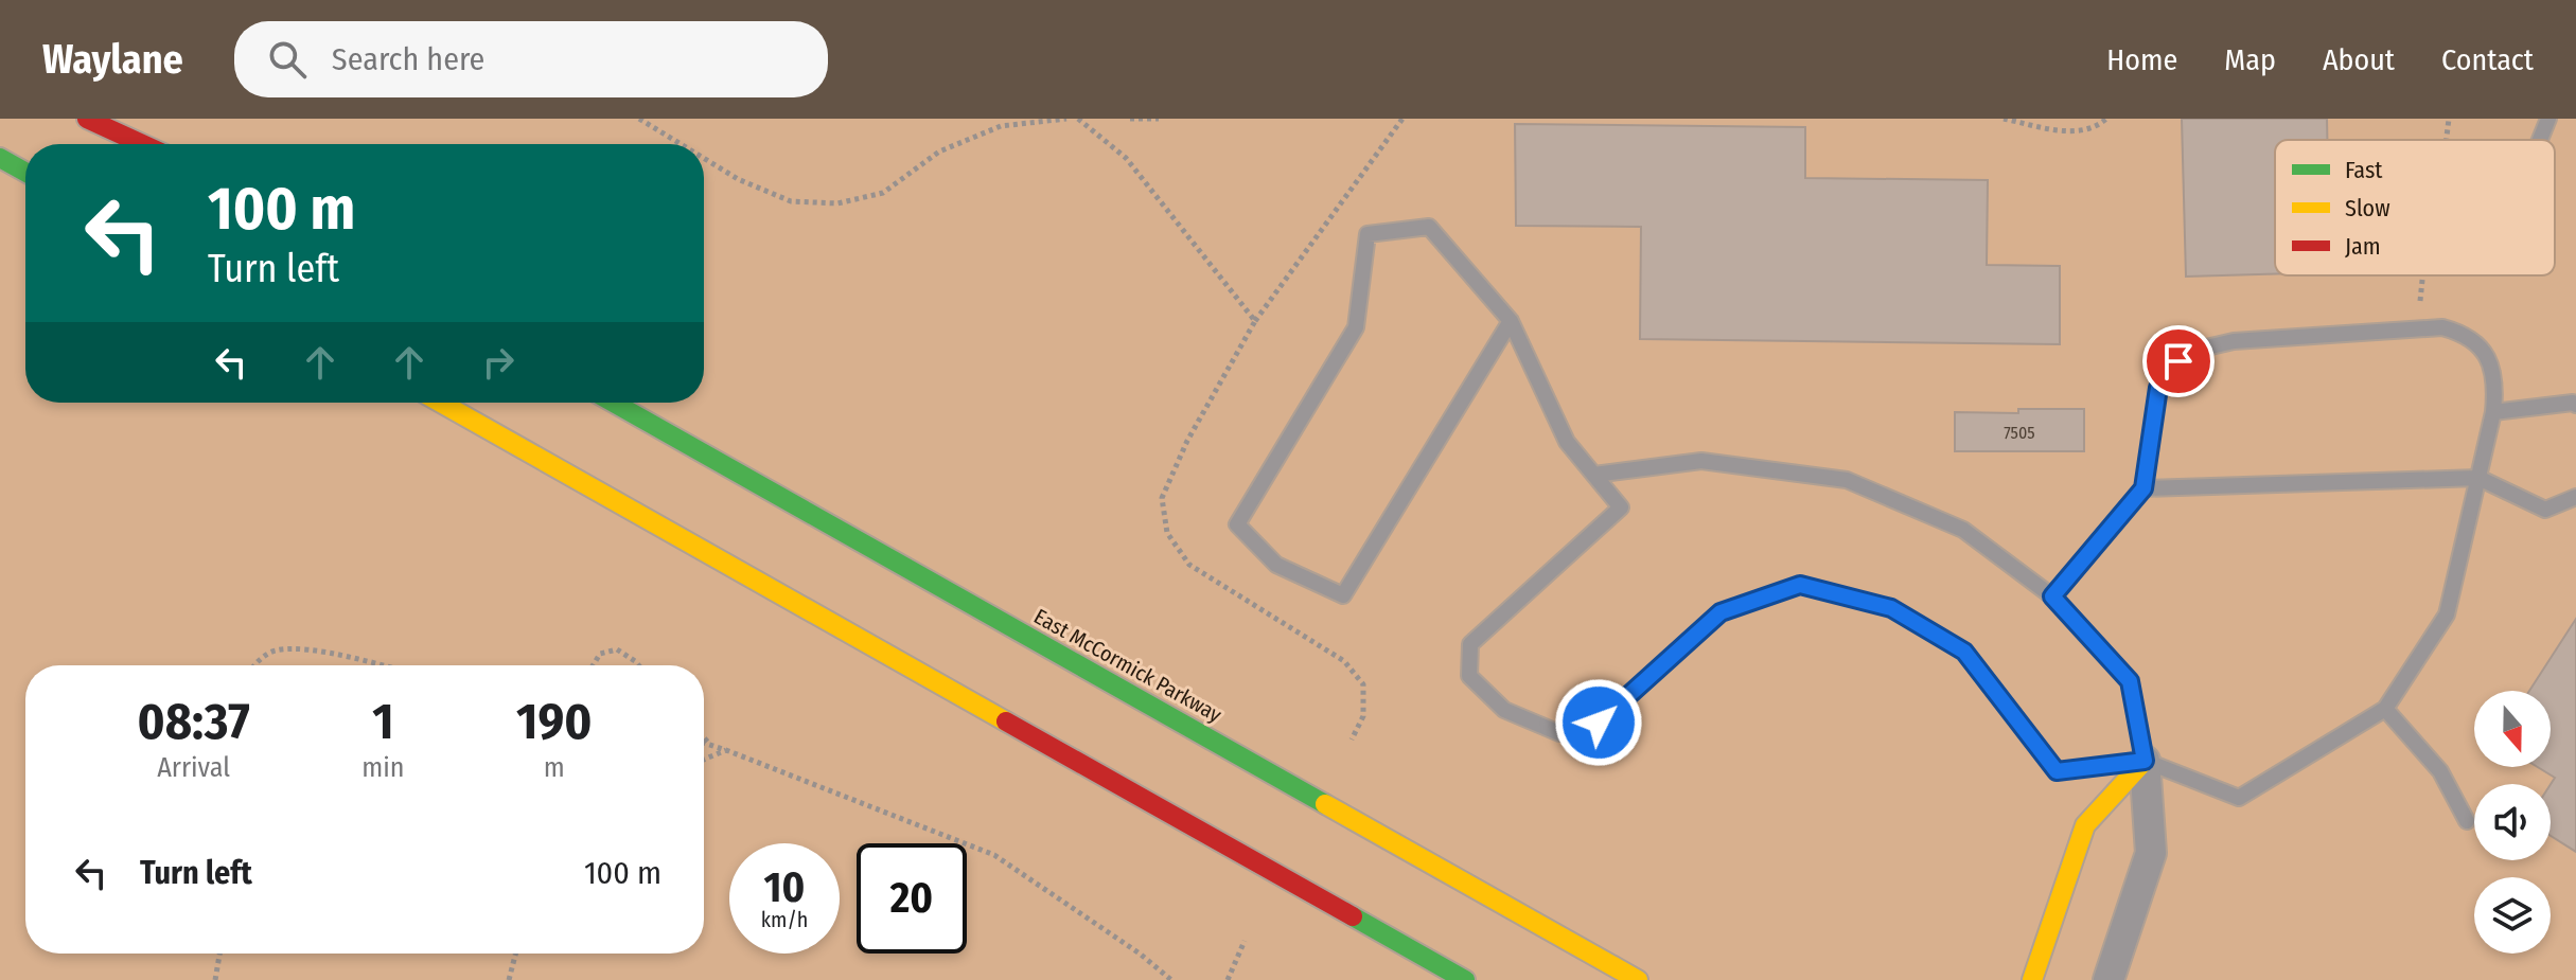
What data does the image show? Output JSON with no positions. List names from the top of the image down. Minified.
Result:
{"streets":{"main road":["East McCormick Parkway"]},"house_numbers":["7505"],"legend":["Fast","Slow","Jam"],"north":"bottom","page":{"header":"Waylane","search":"Search here","nav":["Home","Map","About","Contact"],"turn":["100 m","Turn left"],"eta":["08:37","Arrival","1","min","190","m"],"list":[{"name":"Turn left","value":"100 m"}],"speed":"10 km/h","limit":"20"}}
